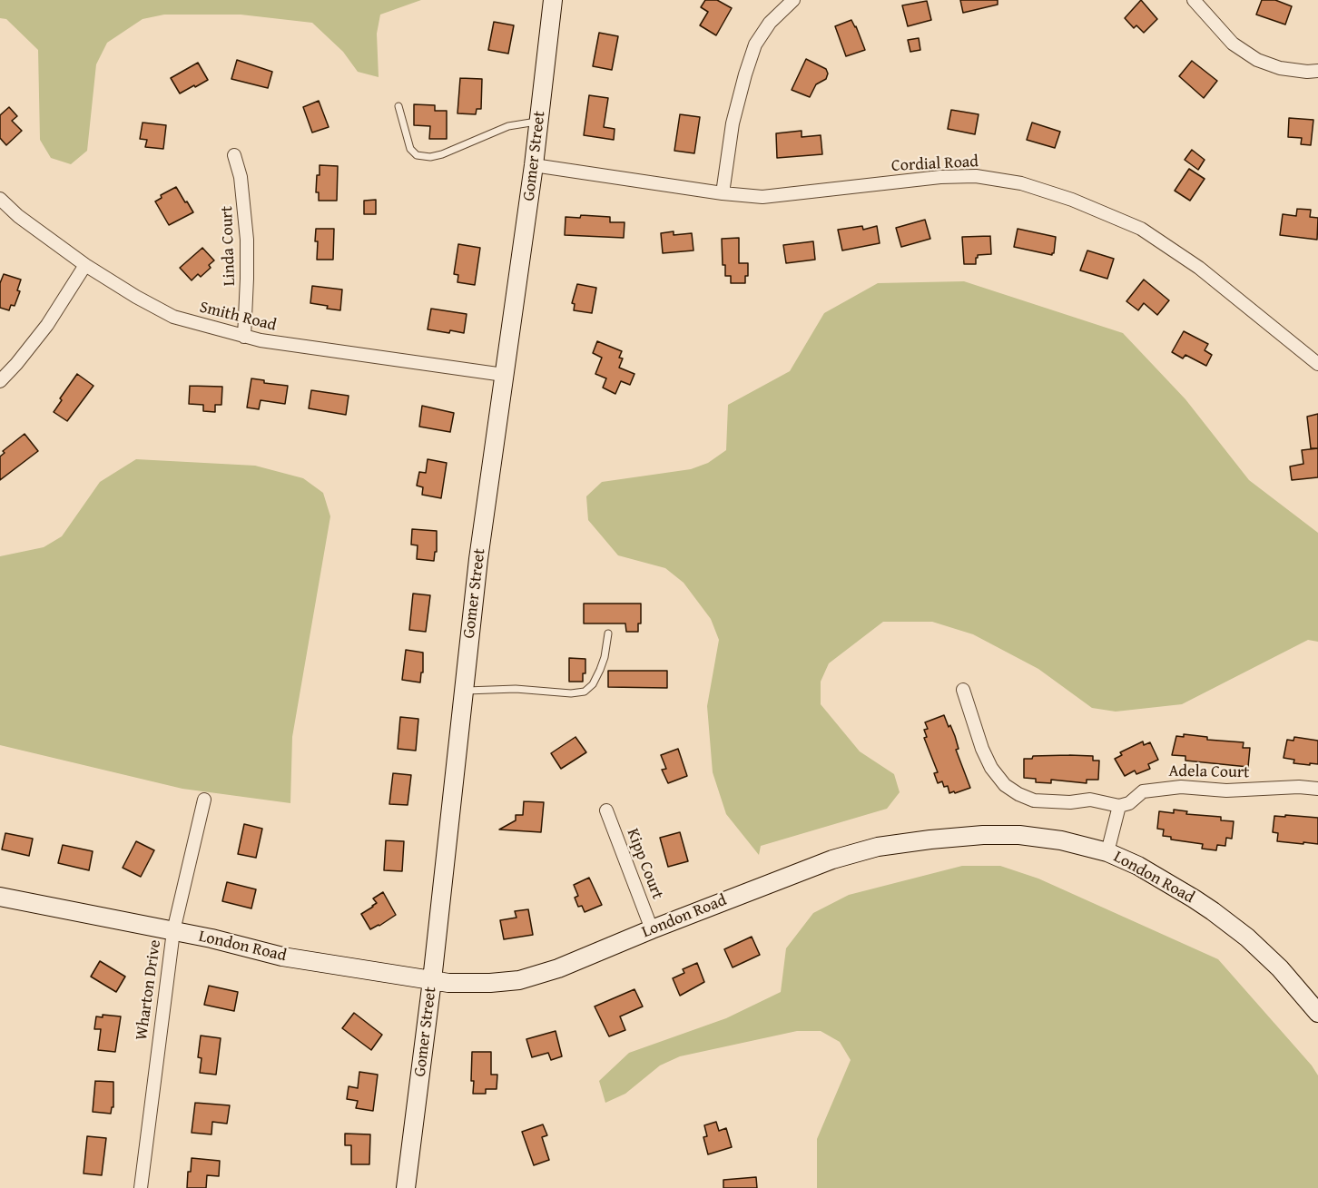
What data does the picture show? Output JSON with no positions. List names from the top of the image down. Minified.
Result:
{"streets":{"street":["Gomer Street","Cordial Road","Linda Court","Smith Road","Adela Court","Kipp Court","London Road","Wharton Drive"]},"crossings":[["Gomer Street","Cordial Road"],["Gomer Street","Smith Road"],["Gomer Street","London Road"],["Linda Court","Smith Road"],["Kipp Court","London Road"],["London Road","Wharton Drive"]]}
